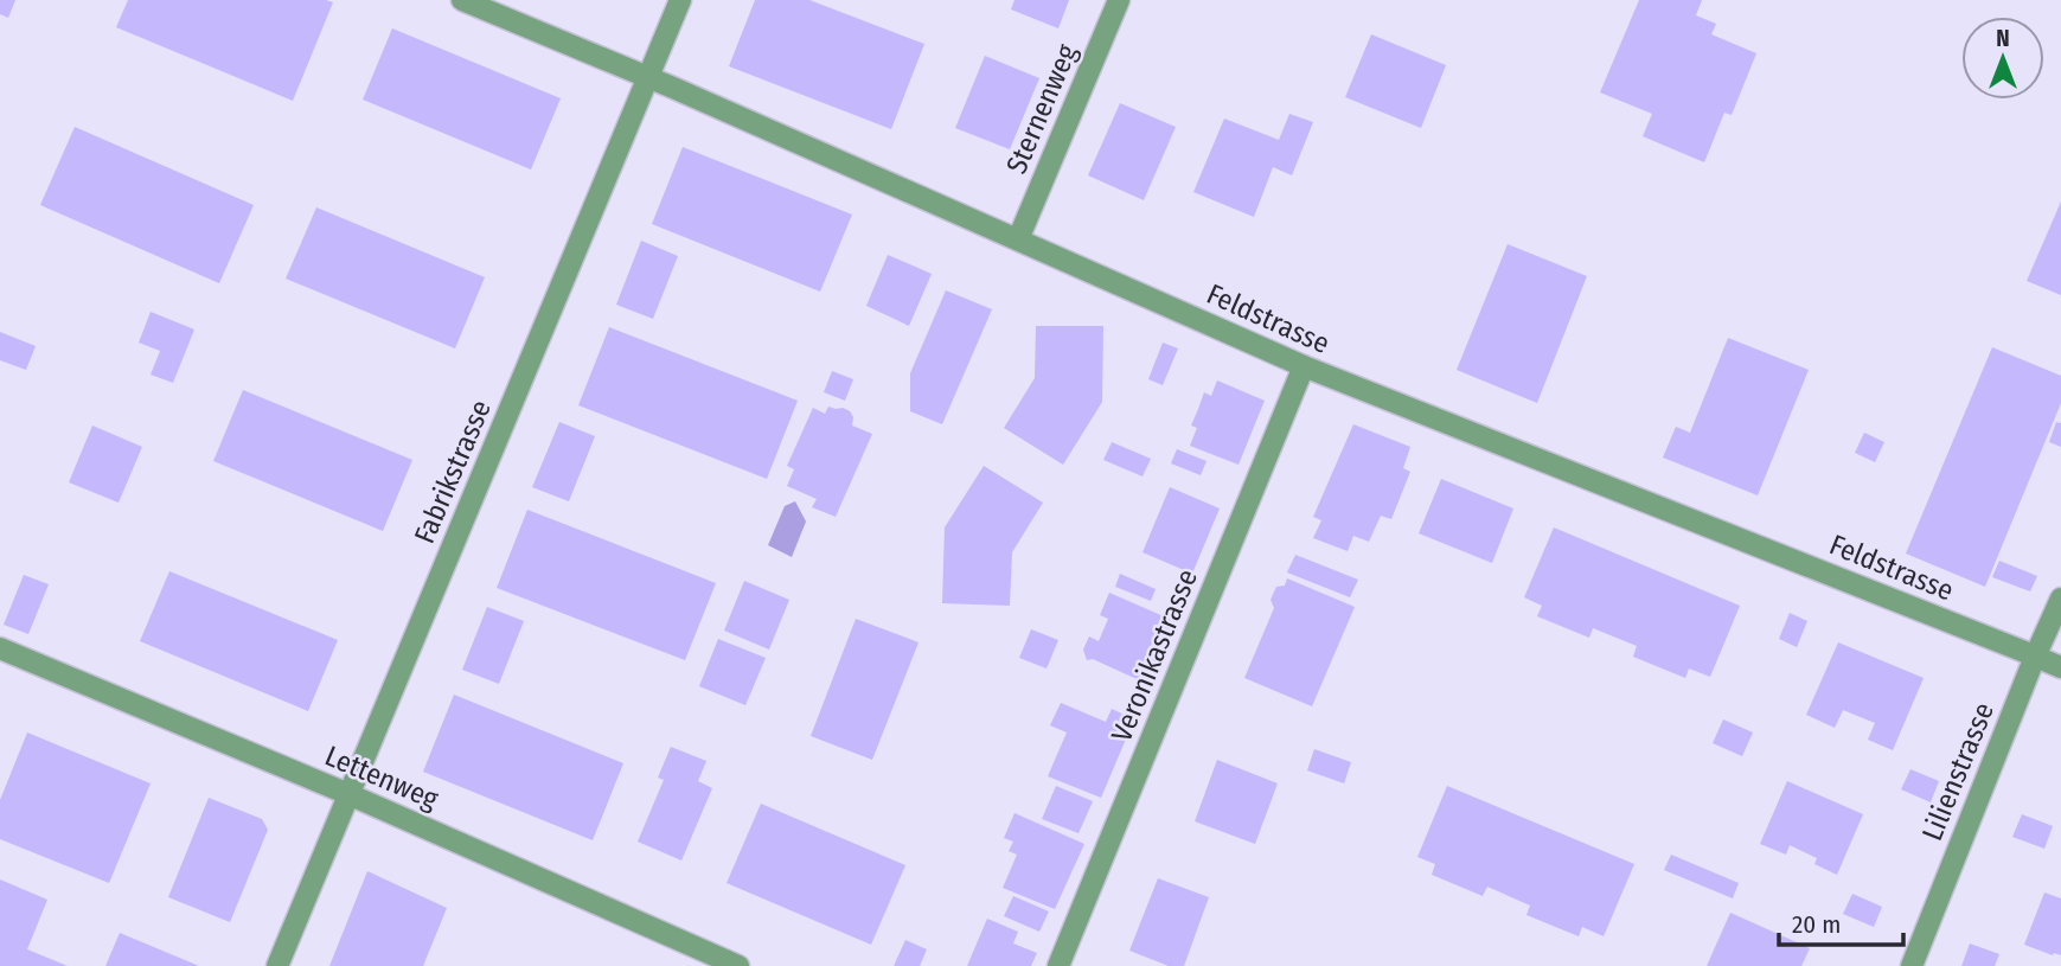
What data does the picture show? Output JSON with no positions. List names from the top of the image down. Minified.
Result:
{"streets":{"street":["Sternenweg","Feldstrasse","Fabrikstrasse","Veronikastrasse","Lilienstrasse","Lettenweg"]},"crossings":[["Sternenweg","Feldstrasse"],["Feldstrasse","Fabrikstrasse"],["Feldstrasse","Veronikastrasse"],["Feldstrasse","Lilienstrasse"],["Fabrikstrasse","Lettenweg"]],"scale_bar":"20 m","north":"top"}
